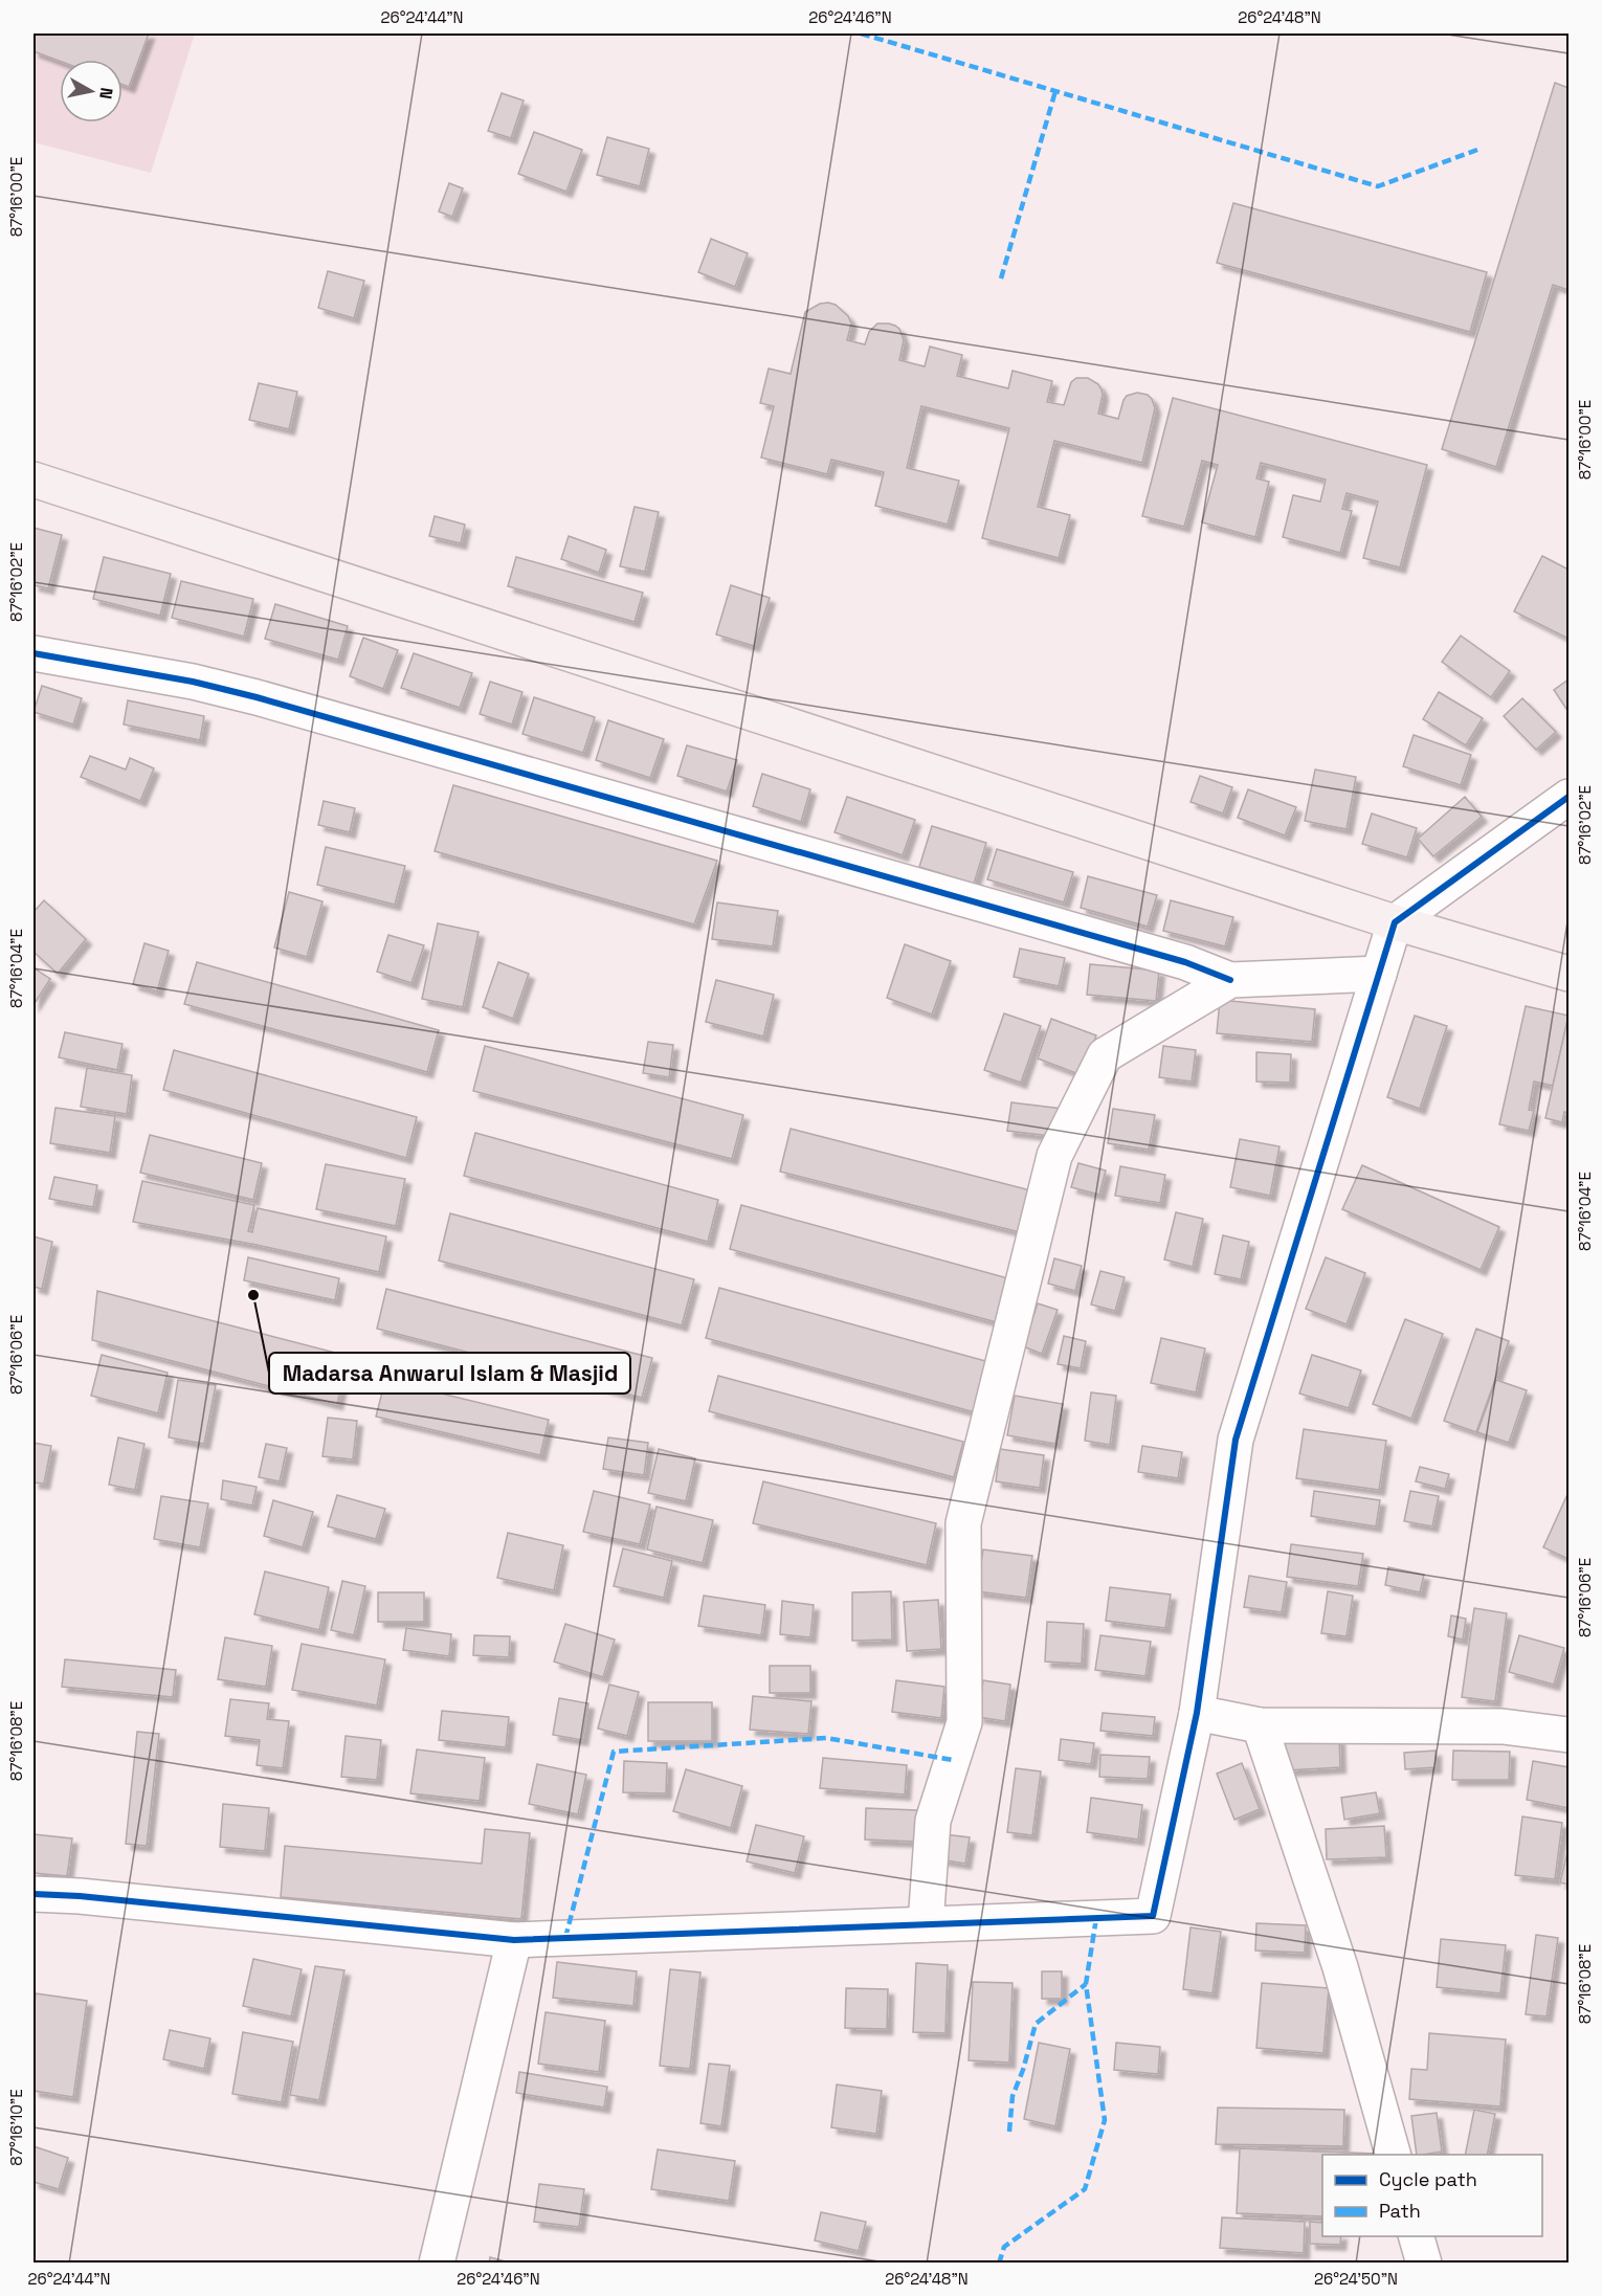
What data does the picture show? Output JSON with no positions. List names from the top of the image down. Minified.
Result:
{"places":["Madarsa Anwarul Islam & Masjid"],"legend":["Cycle path","Path"],"north":"right","coordinates":["26°24'44\"N","26°24'46\"N","26°24'48\"N","87°16'00\"E","87°16'02\"E","87°16'04\"E","87°16'06\"E","87°16'08\"E","87°16'10\"E","26°24'50\"N"]}
